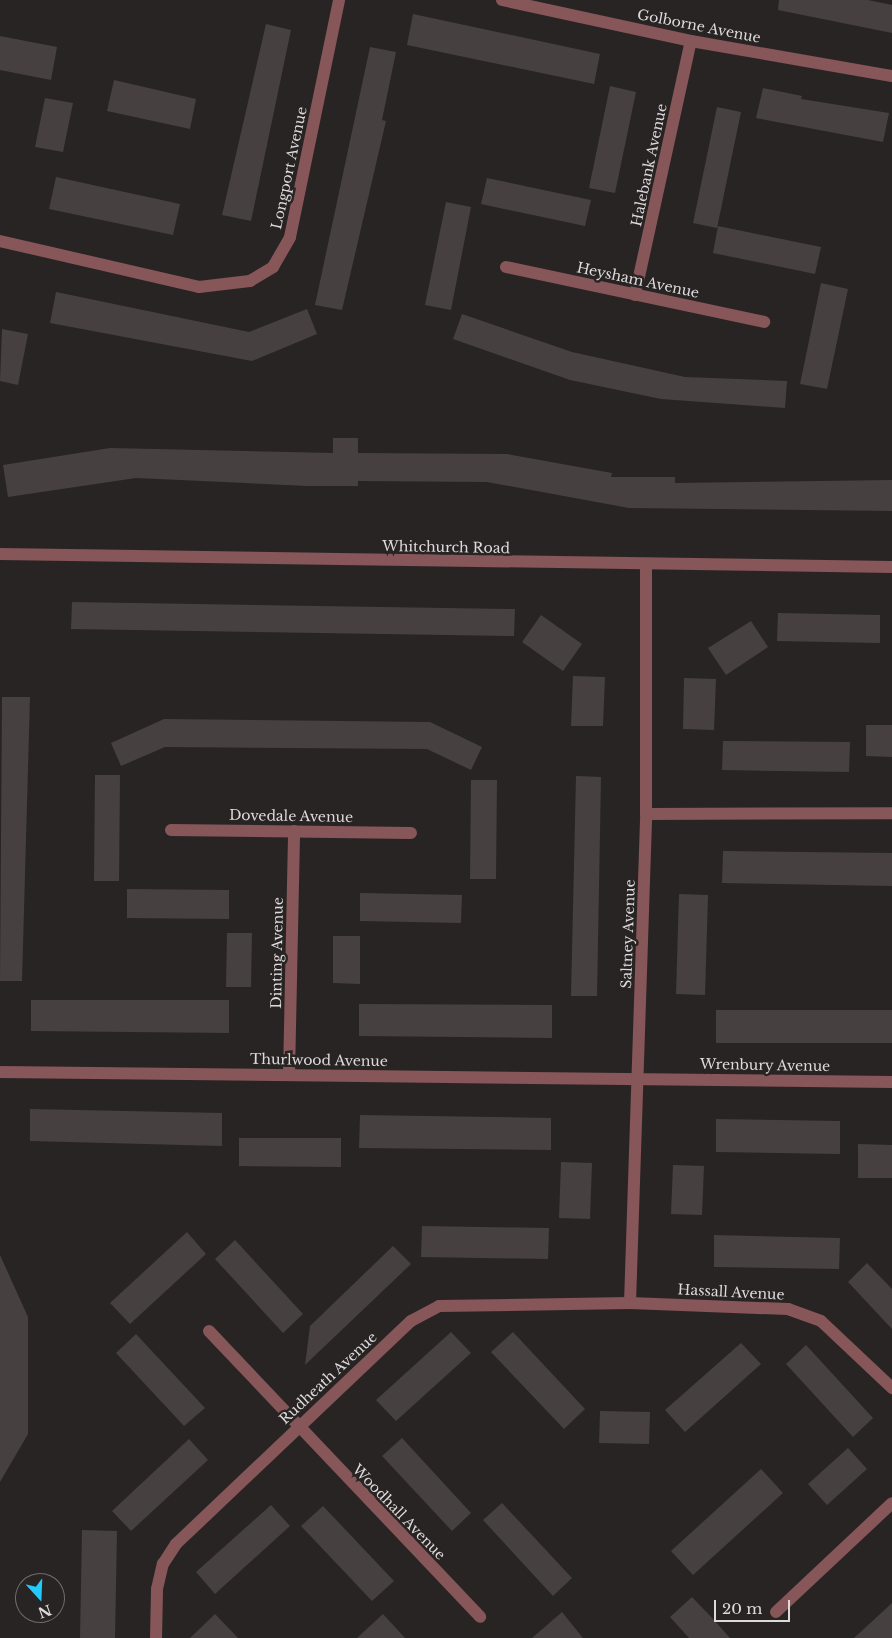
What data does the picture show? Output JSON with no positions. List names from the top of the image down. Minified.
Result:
{"streets":{"street":["Golborne Avenue","Halebank Avenue","Longport Avenue","Heysham Avenue","Whitchurch Road","Dovedale Avenue","Saltney Avenue","Dinting Avenue","Thurlwood Avenue","Wrenbury Avenue","Hassall Avenue","Rudheath Avenue","Woodhall Avenue"]},"crossings":[["Golborne Avenue","Halebank Avenue"],["Halebank Avenue","Heysham Avenue"],["Whitchurch Road","Saltney Avenue"],["Dovedale Avenue","Dinting Avenue"],["Saltney Avenue","Thurlwood Avenue"],["Saltney Avenue","Wrenbury Avenue"],["Saltney Avenue","Hassall Avenue"],["Saltney Avenue","Rudheath Avenue"],["Dinting Avenue","Thurlwood Avenue"],["Thurlwood Avenue","Wrenbury Avenue"],["Hassall Avenue","Rudheath Avenue"],["Rudheath Avenue","Woodhall Avenue"]],"scale_bar":"20 m","north":"bottom"}
